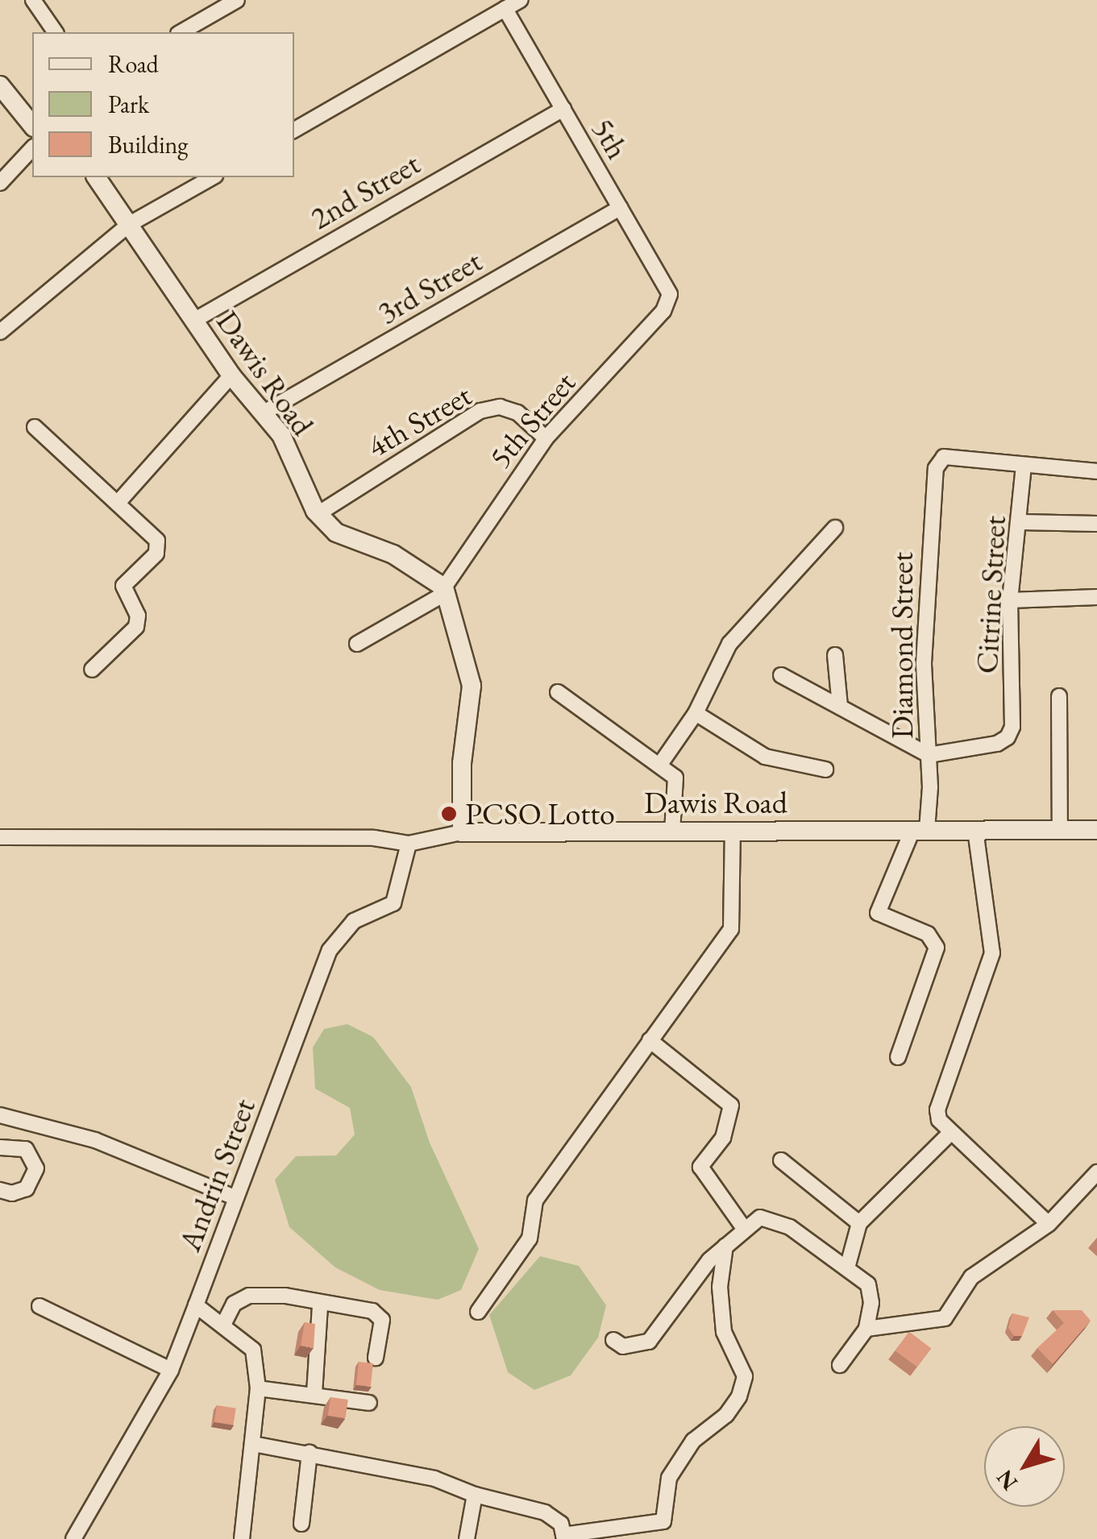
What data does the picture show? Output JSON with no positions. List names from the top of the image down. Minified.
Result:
{"streets":{"street":["5th","2nd Street","3rd Street","Dawis Road","5th Street","4th Street","Citrine Street","Diamond Street","Andrin Street"]},"crossings":[["5th","2nd Street"],["5th","3rd Street"],["5th","5th Street"],["2nd Street","Dawis Road"],["3rd Street","Dawis Road"],["Dawis Road","5th Street"],["Dawis Road","4th Street"],["Dawis Road","Diamond Street"],["5th Street","4th Street"],["Citrine Street","Diamond Street"]],"places":["PCSO Lotto"],"legend":["Road","Park","Building"],"north":"bottom left"}
